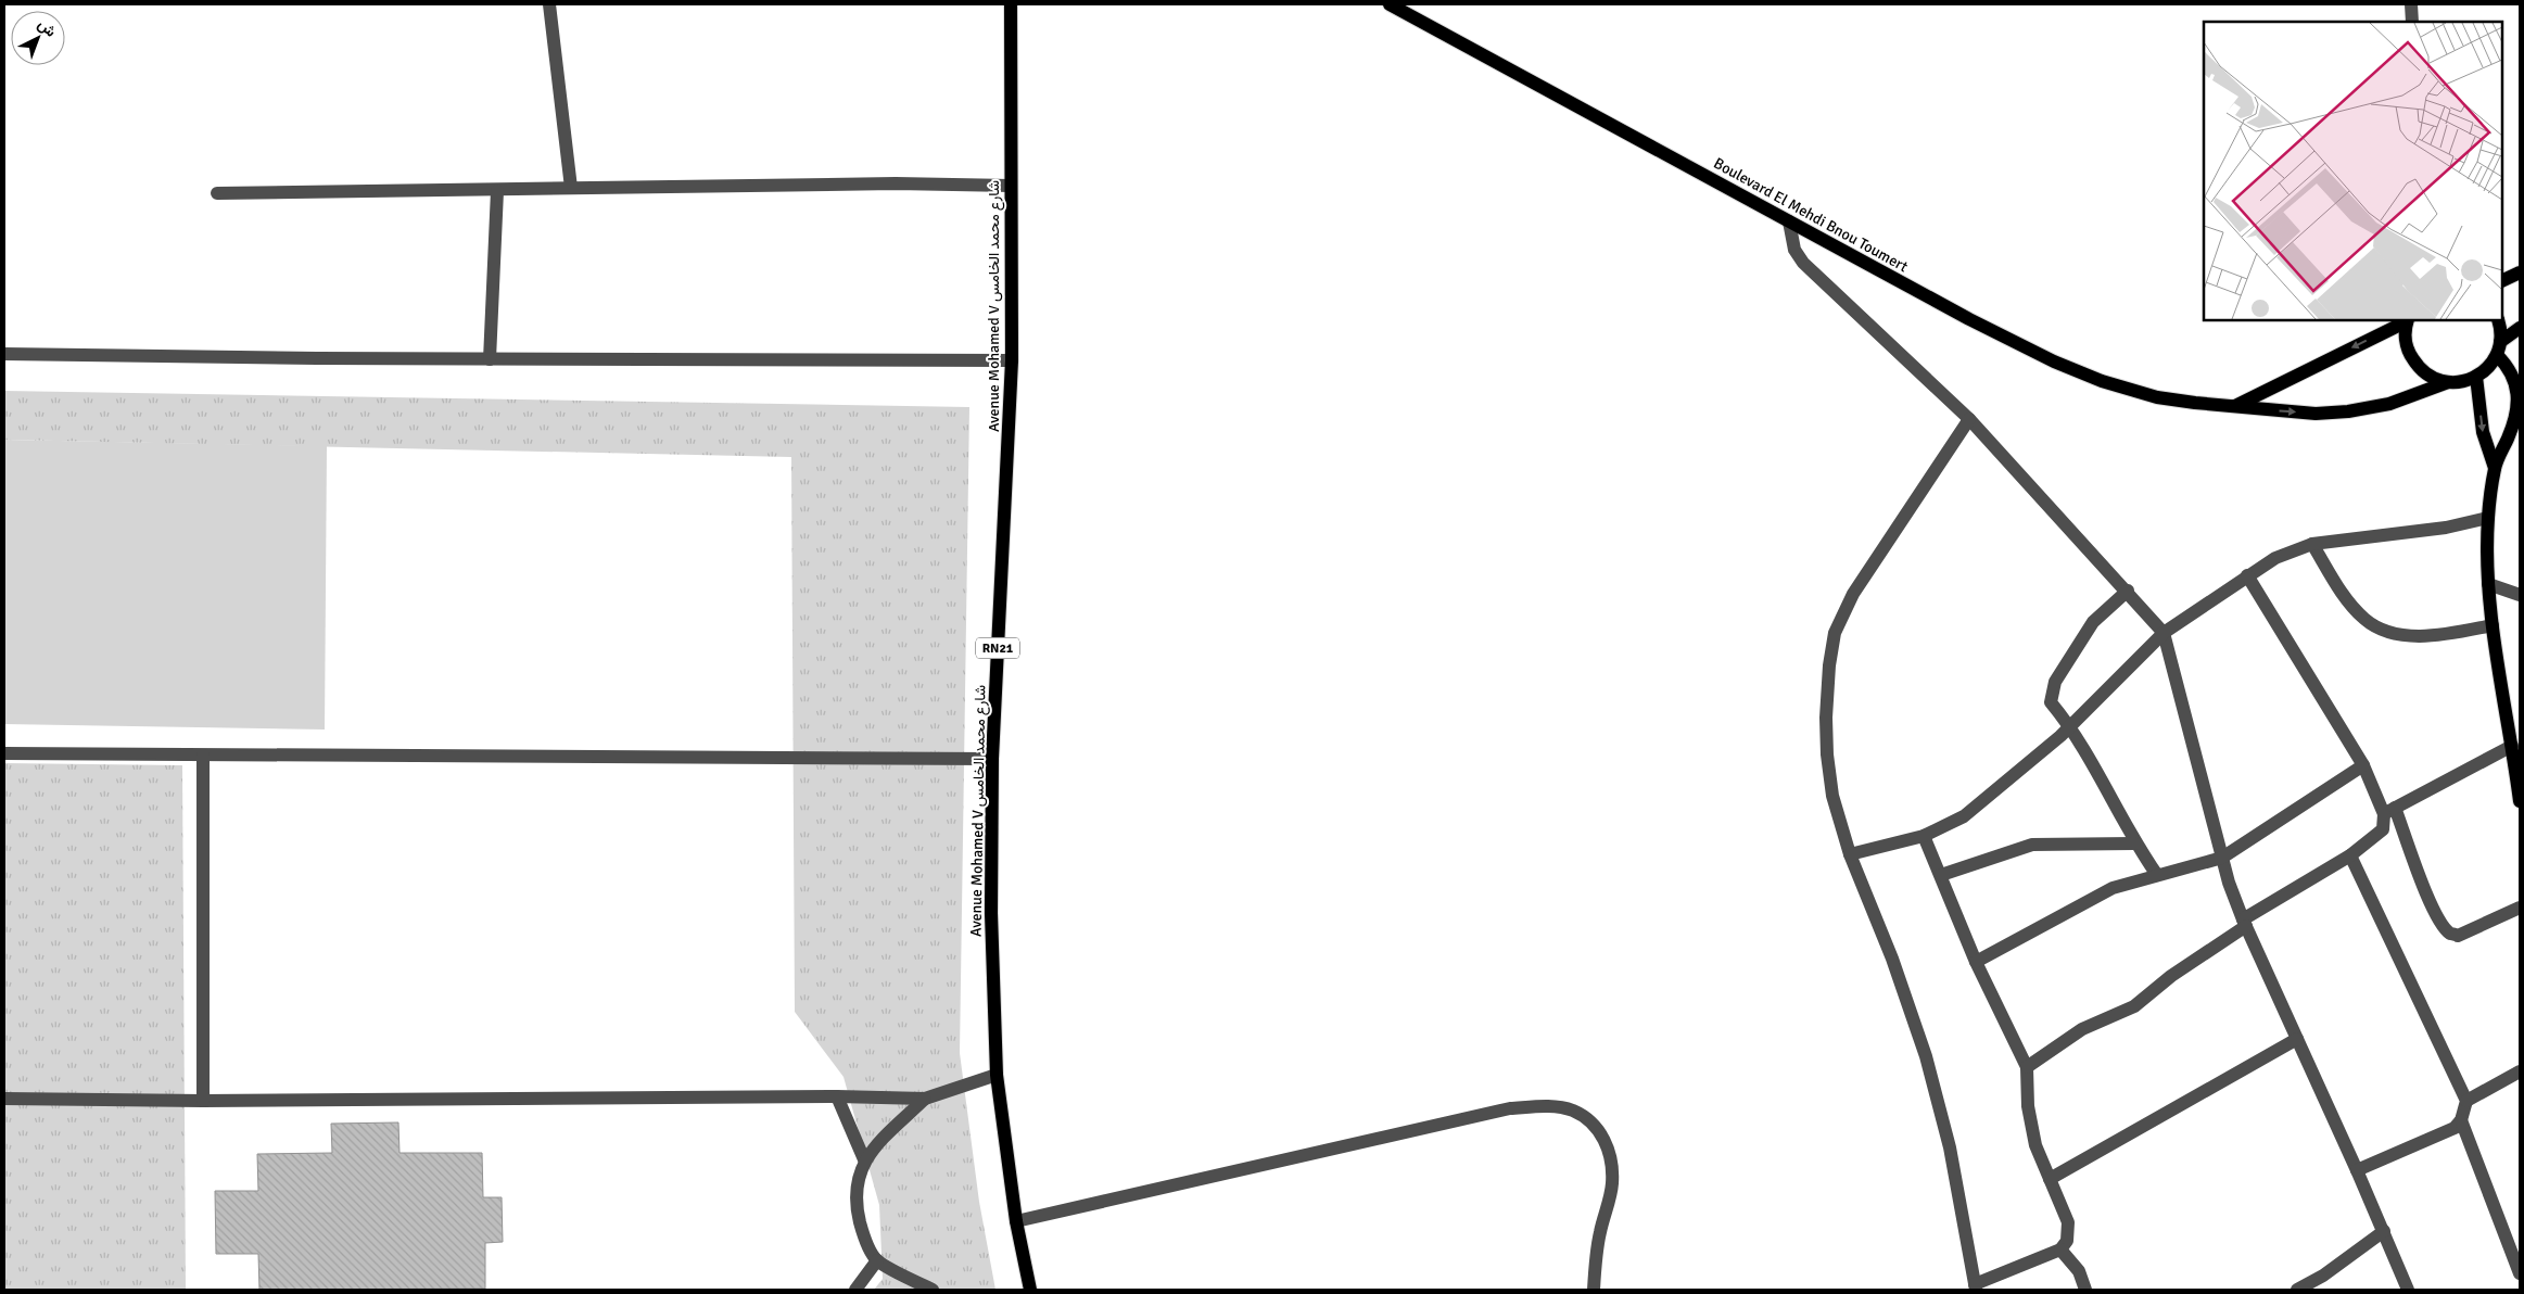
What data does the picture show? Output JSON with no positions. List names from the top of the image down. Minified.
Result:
{"streets":{"main road":["Boulevard El Mehdi Bnou Toumert","Avenue Mohamed V شارع محمد الخامس","RN21"]},"north":"top right"}
